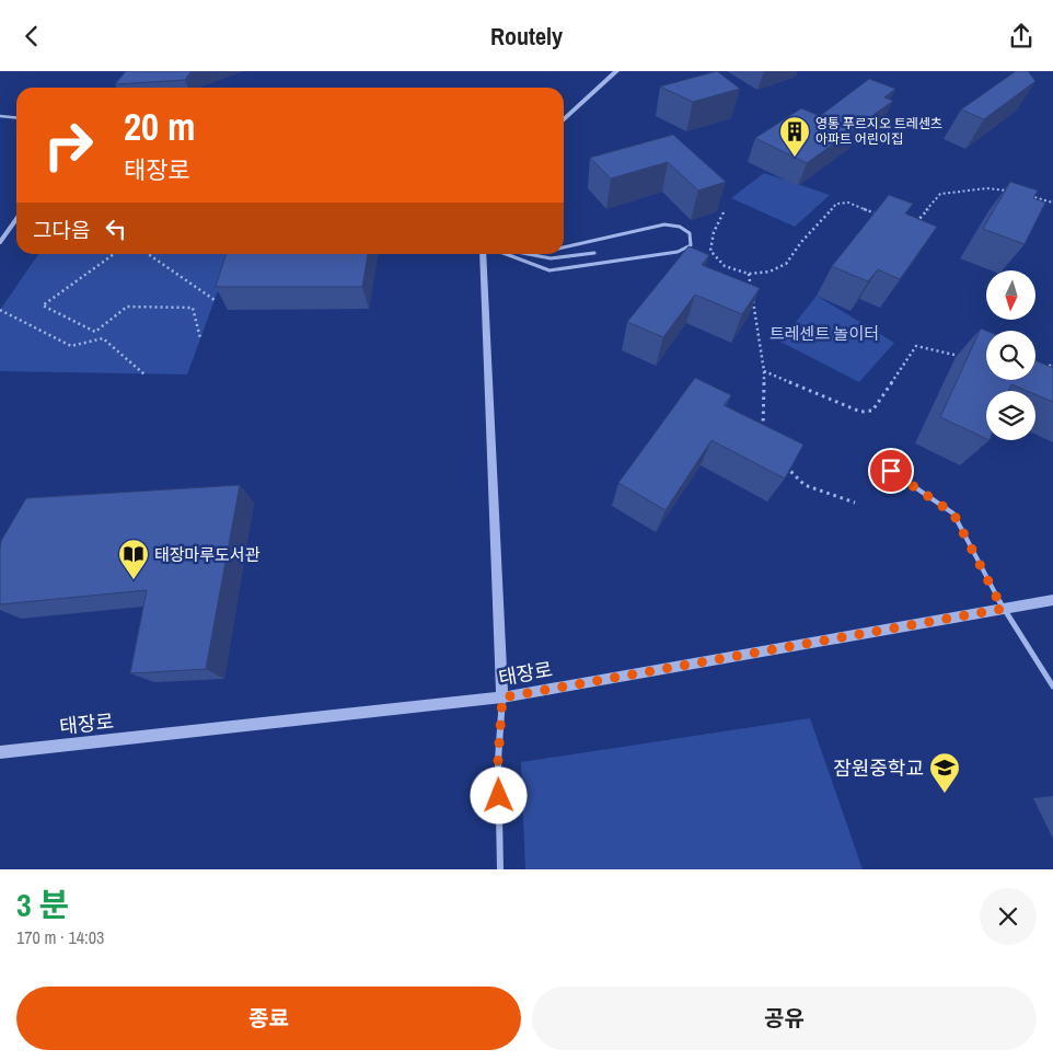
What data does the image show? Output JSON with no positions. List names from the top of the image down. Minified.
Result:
{"streets":{"street":["태장로"]},"parks":["트레센트 놀이터"],"places":{"building":["영통 푸르지오 트레센츠 아파트 어린이집"],"library":["태장마루도서관"],"school or university":["잠원중학교"]},"north":"bottom","page":{"header":"Routely","turn":["20 m","태장로"],"then":"그다음","heading":["3 분","170 m · 14:03"],"buttons":["종료","공유"]}}
